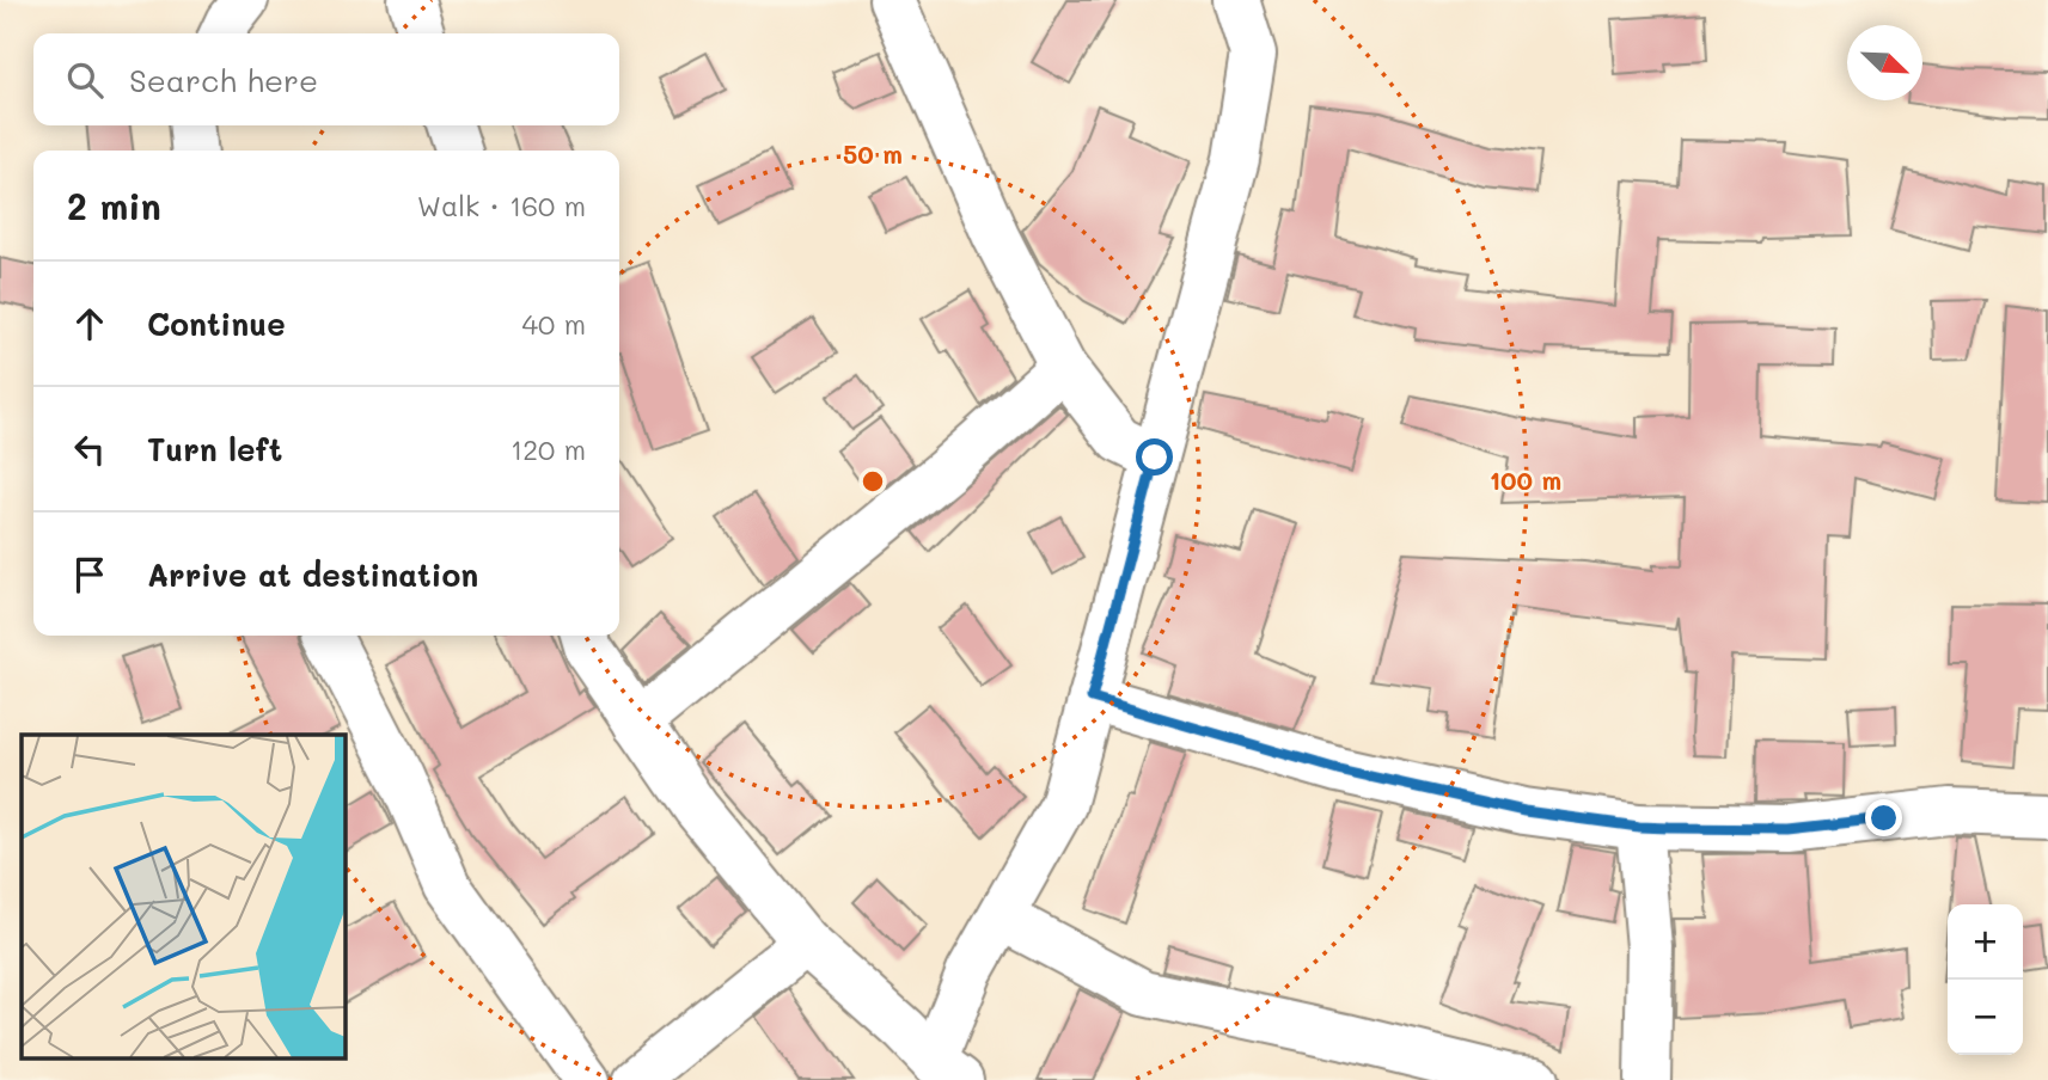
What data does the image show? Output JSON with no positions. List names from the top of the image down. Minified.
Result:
{"north":"bottom right","page":{"search":"Search here","heading":["2 min","Walk · 160 m"],"list":[["Continue","40 m"],["Turn left","120 m"],"Arrive at destination"],"map_buttons":["+","−"]},"rings":["50 m","100 m"]}
